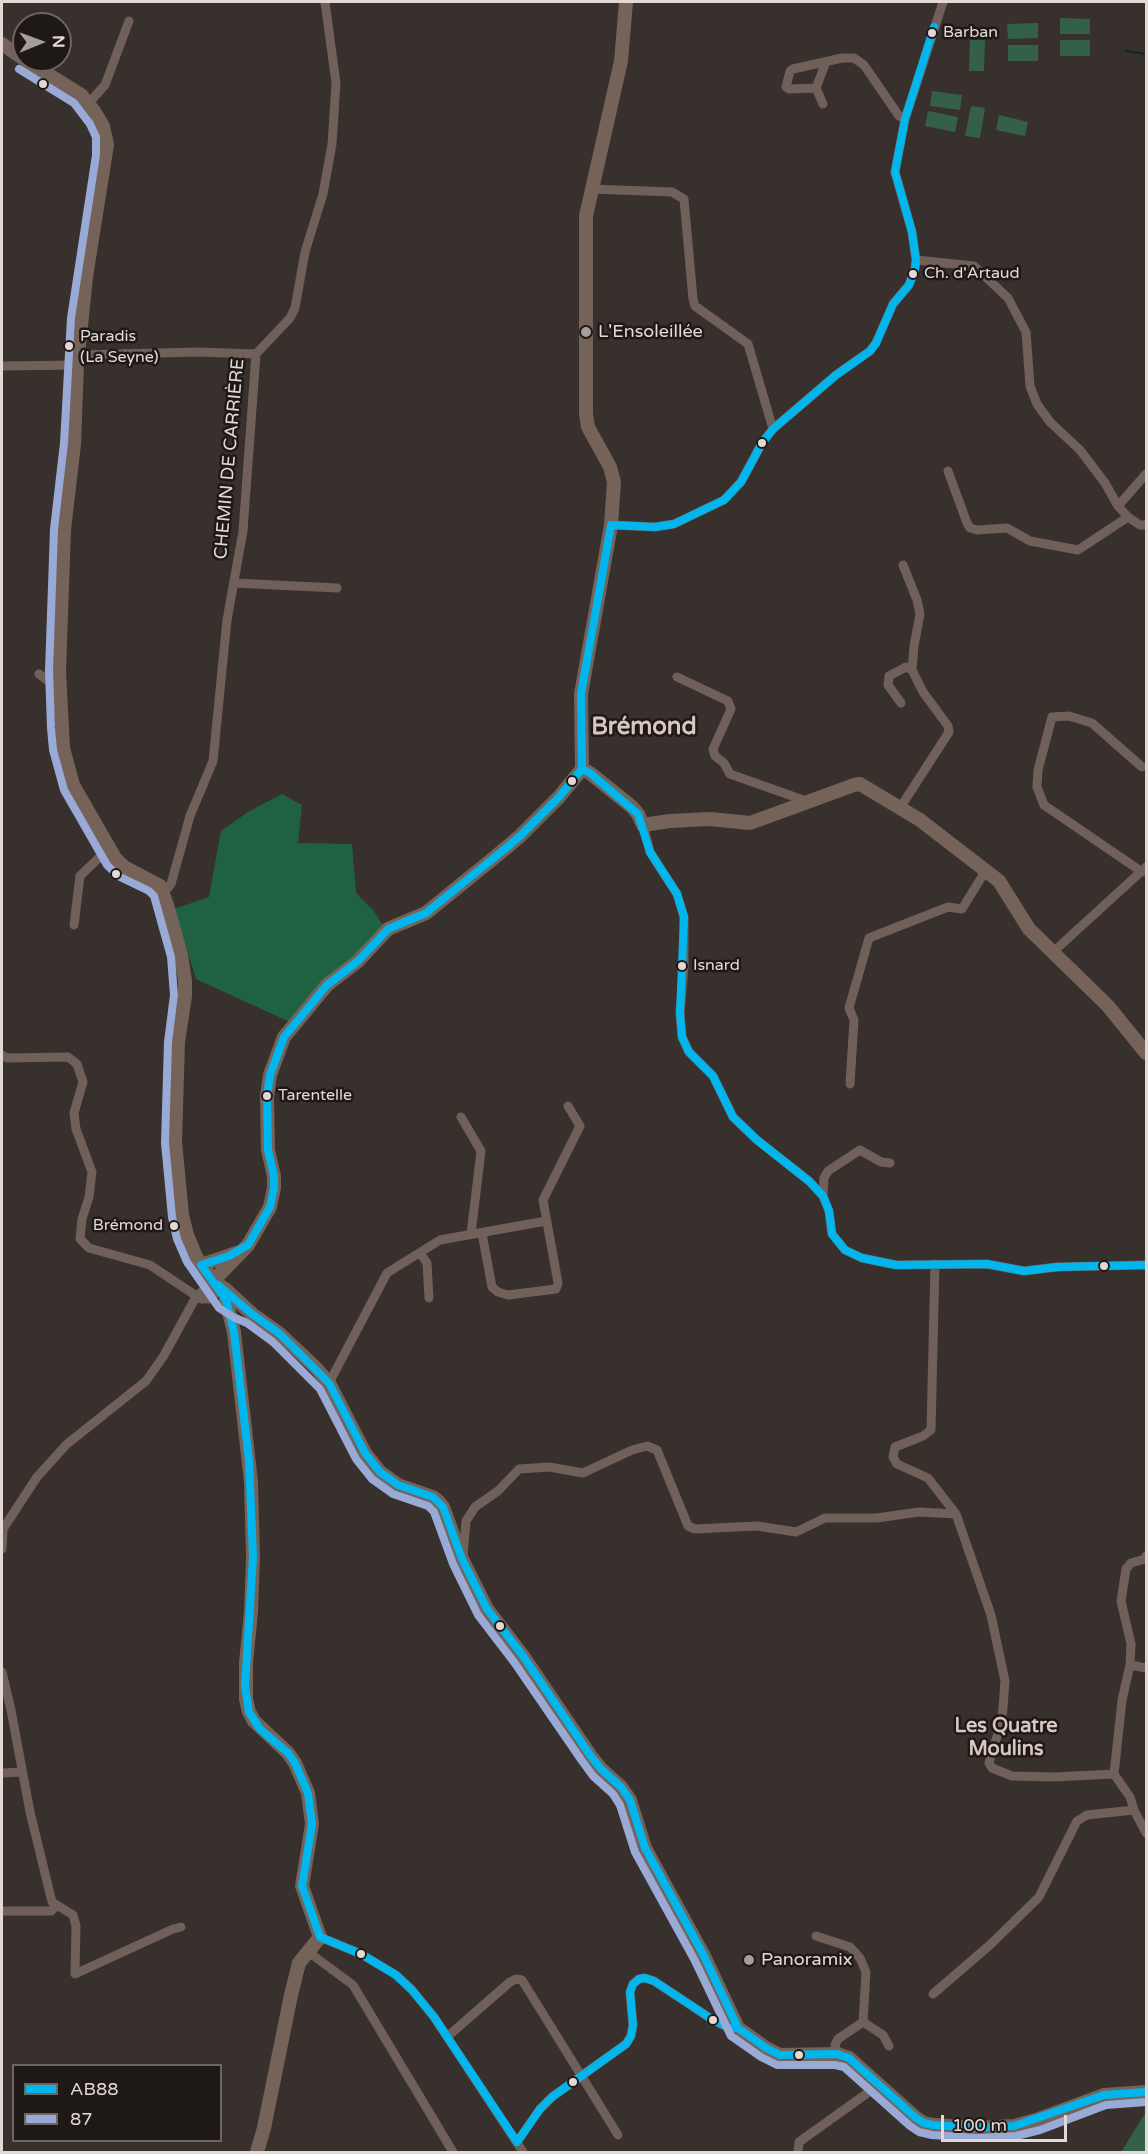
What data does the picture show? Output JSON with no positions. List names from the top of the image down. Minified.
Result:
{"streets":{"street":["CHEMIN DE CARRIÈRE"]},"districts":["Brémond","Les Quatre Moulins"],"places":["Barban","Ch. d'Artaud","L'Ensoleillée","Paradis (La Seyne)","Isnard","Tarentelle","Brémond","Panoramix"],"lines":["transit line AB88","transit line 87"],"legend":["AB88","87"],"scale_bar":"100 m","north":"right"}
